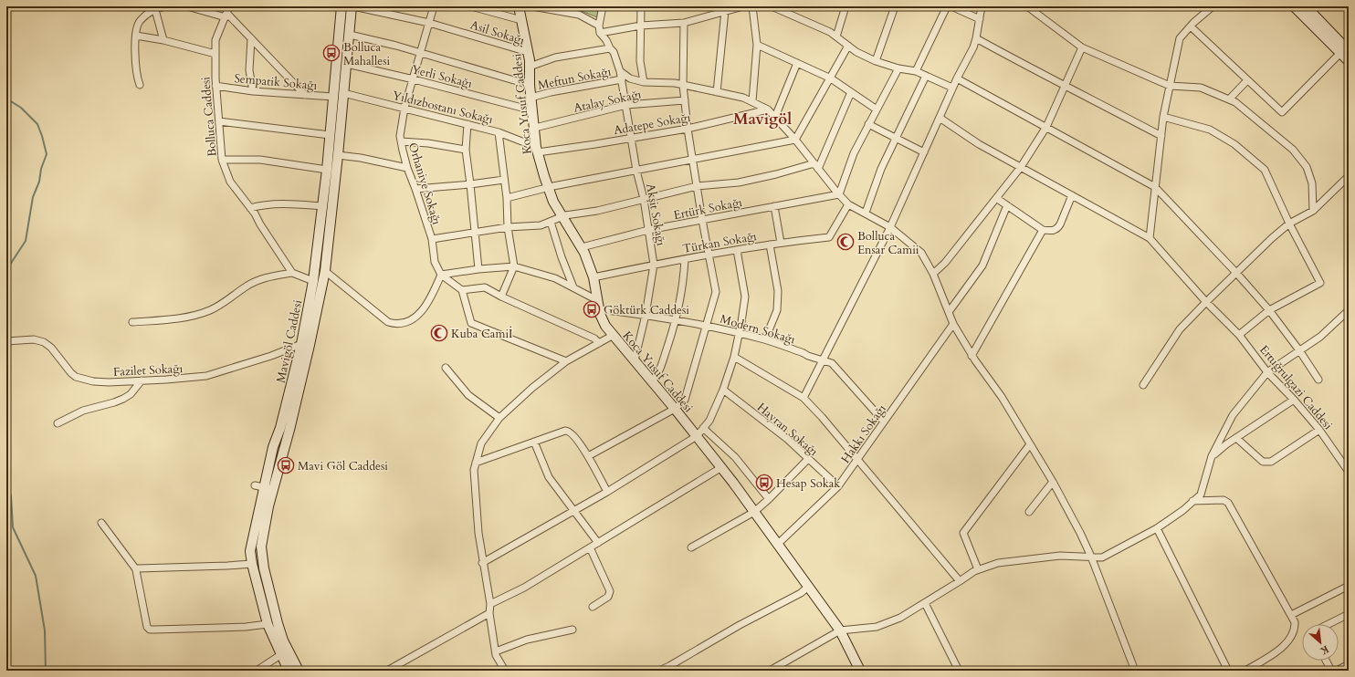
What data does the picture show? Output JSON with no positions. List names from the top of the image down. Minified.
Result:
{"streets":{"main road":["Koca Yusuf Caddesi","Mavigöl Caddesi"],"street":["Asil Sokağı","Yerli Sokağı","Meftun Sokağı","Sempatik Sokağı","Atalay Sokağı","Yıldızbostanı Sokağı","Bolluca Caddesi","Adatepe Sokağı","Orhaniye Sokağı","Ertürk Sokağı","Akşit Sokağı","Türkan Sokağı","Modern Sokağı","Fazilet Sokağı","Ertuğrulgazi Caddesi","Hayran Sokağı","Hakkı Sokağı"]},"crossings":[["Asil Sokağı","Koca Yusuf Caddesi"],["Asil Sokağı","Orhaniye Sokağı"],["Asil Sokağı","Mavigöl Caddesi"],["Yerli Sokağı","Koca Yusuf Caddesi"],["Yerli Sokağı","Orhaniye Sokağı"],["Yerli Sokağı","Mavigöl Caddesi"],["Meftun Sokağı","Koca Yusuf Caddesi"],["Meftun Sokağı","Akşit Sokağı"],["Sempatik Sokağı","Bolluca Caddesi"],["Sempatik Sokağı","Mavigöl Caddesi"],["Atalay Sokağı","Koca Yusuf Caddesi"],["Atalay Sokağı","Akşit Sokağı"],["Koca Yusuf Caddesi","Yıldızbostanı Sokağı"],["Koca Yusuf Caddesi","Adatepe Sokağı"],["Koca Yusuf Caddesi","Ertürk Sokağı"],["Koca Yusuf Caddesi","Akşit Sokağı"],["Koca Yusuf Caddesi","Türkan Sokağı"],["Koca Yusuf Caddesi","Modern Sokağı"],["Koca Yusuf Caddesi","Hakkı Sokağı"],["Yıldızbostanı Sokağı","Adatepe Sokağı"],["Yıldızbostanı Sokağı","Orhaniye Sokağı"],["Yıldızbostanı Sokağı","Mavigöl Caddesi"],["Adatepe Sokağı","Akşit Sokağı"],["Ertürk Sokağı","Akşit Sokağı"],["Akşit Sokağı","Türkan Sokağı"],["Akşit Sokağı","Modern Sokağı"],["Modern Sokağı","Hakkı Sokağı"],["Mavigöl Caddesi","Fazilet Sokağı"],["Hayran Sokağı","Hakkı Sokağı"]],"districts":["Mavigöl"],"places":{"bus stop":["Bolluca Mahallesi","Göktürk Caddesi","Mavi Göl Caddesi","Hesap Sokak"],"mosque":["Bolluca Ensar Camii","Kuba Camiİ"]},"north":"bottom right"}
